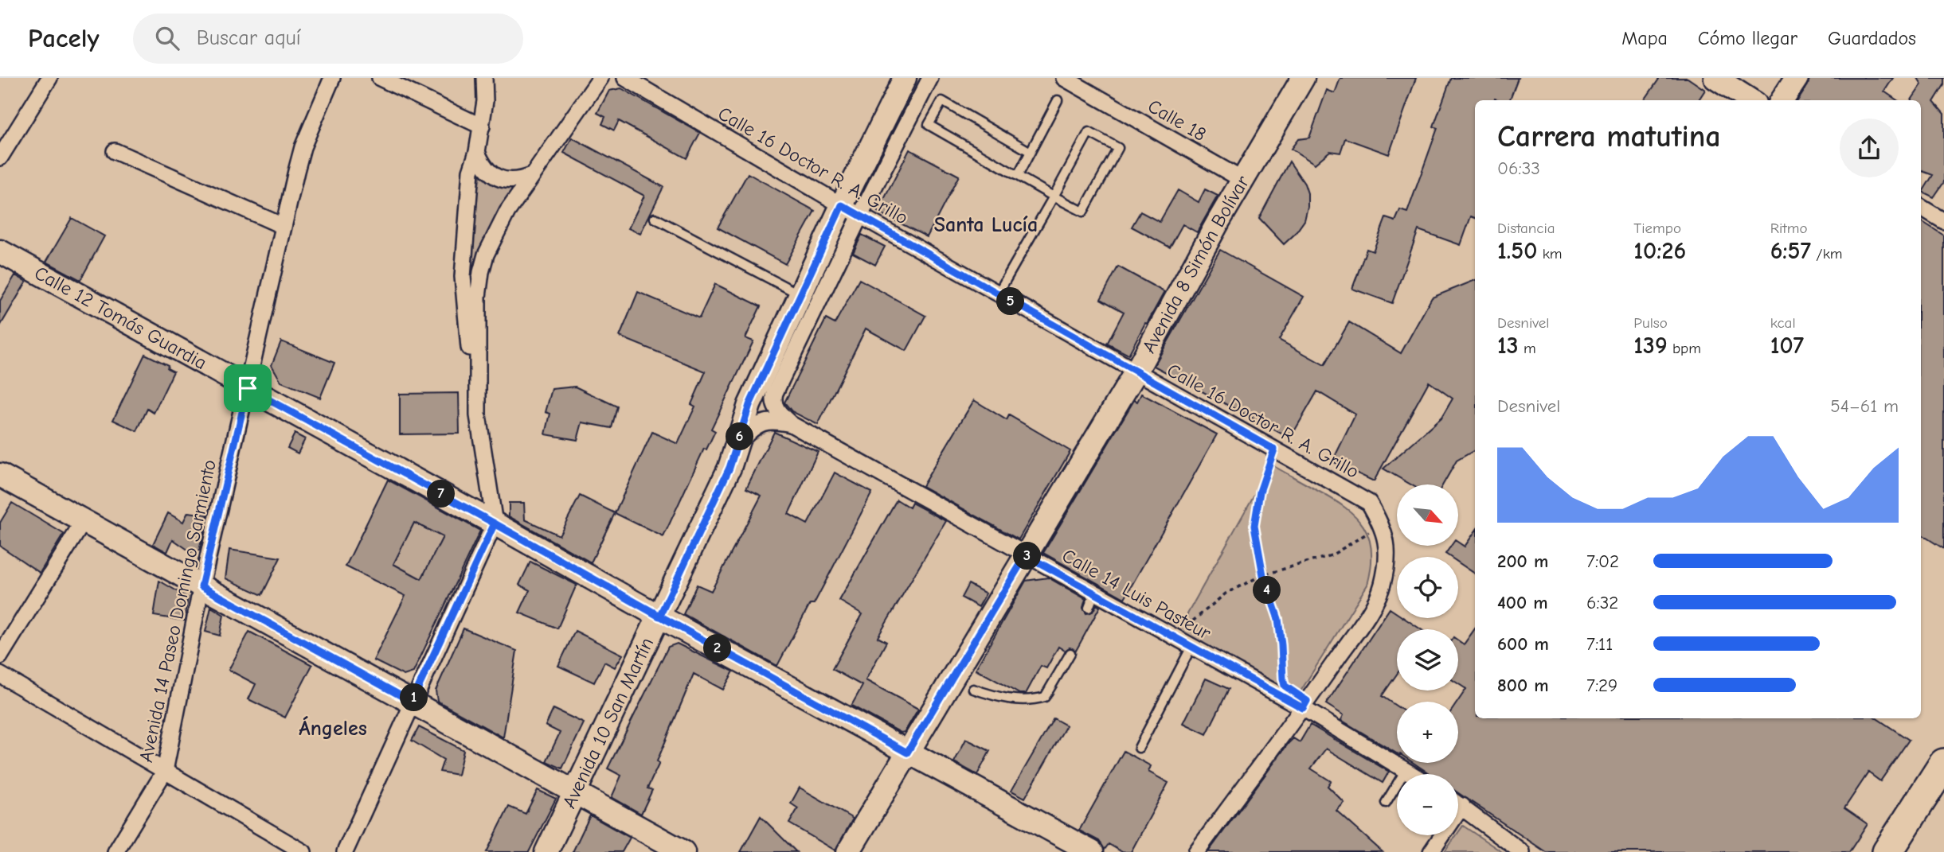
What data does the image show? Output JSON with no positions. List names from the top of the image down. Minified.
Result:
{"streets":{"street":["Calle 18","Calle 16 Doctor R. A. Grillo","Avenida 8 Simón Bolívar","Calle 12 Tomás Guardia","Calle 14 Luis Pasteur","Avenida 14 Paseo Domingo Sarmiento","Avenida 10 San Martín"]},"crossings":[["Calle 18","Avenida 8 Simón Bolívar"],["Calle 16 Doctor R. A. Grillo","Avenida 8 Simón Bolívar"],["Calle 16 Doctor R. A. Grillo","Avenida 10 San Martín"],["Avenida 8 Simón Bolívar","Calle 12 Tomás Guardia"],["Avenida 8 Simón Bolívar","Calle 14 Luis Pasteur"],["Calle 12 Tomás Guardia","Avenida 14 Paseo Domingo Sarmiento"],["Calle 12 Tomás Guardia","Avenida 10 San Martín"],["Calle 14 Luis Pasteur","Avenida 10 San Martín"]],"districts":["Santa Lucía","Ángeles"],"north":"bottom right","page":{"header":"Pacely","search":"Buscar aquí","nav":["Mapa","Cómo llegar","Guardados"],"heading":["Carrera matutina","06:33"],"stats":[["Distancia","1.50 km"],["Tiempo","10:26"],["Ritmo","6:57 /km"],["Desnivel","13 m"],["Pulso","139 bpm"],["kcal","107"]],"pins":["5","6","7","3","4","2","1"],"chart":["Desnivel","54–61 m"],"map_buttons":["+","−"],"list":[{"name":"200 m","note":"7:02"},{"name":"400 m","note":"6:32"},{"name":"600 m","note":"7:11"},{"name":"800 m","note":"7:29"}]}}
